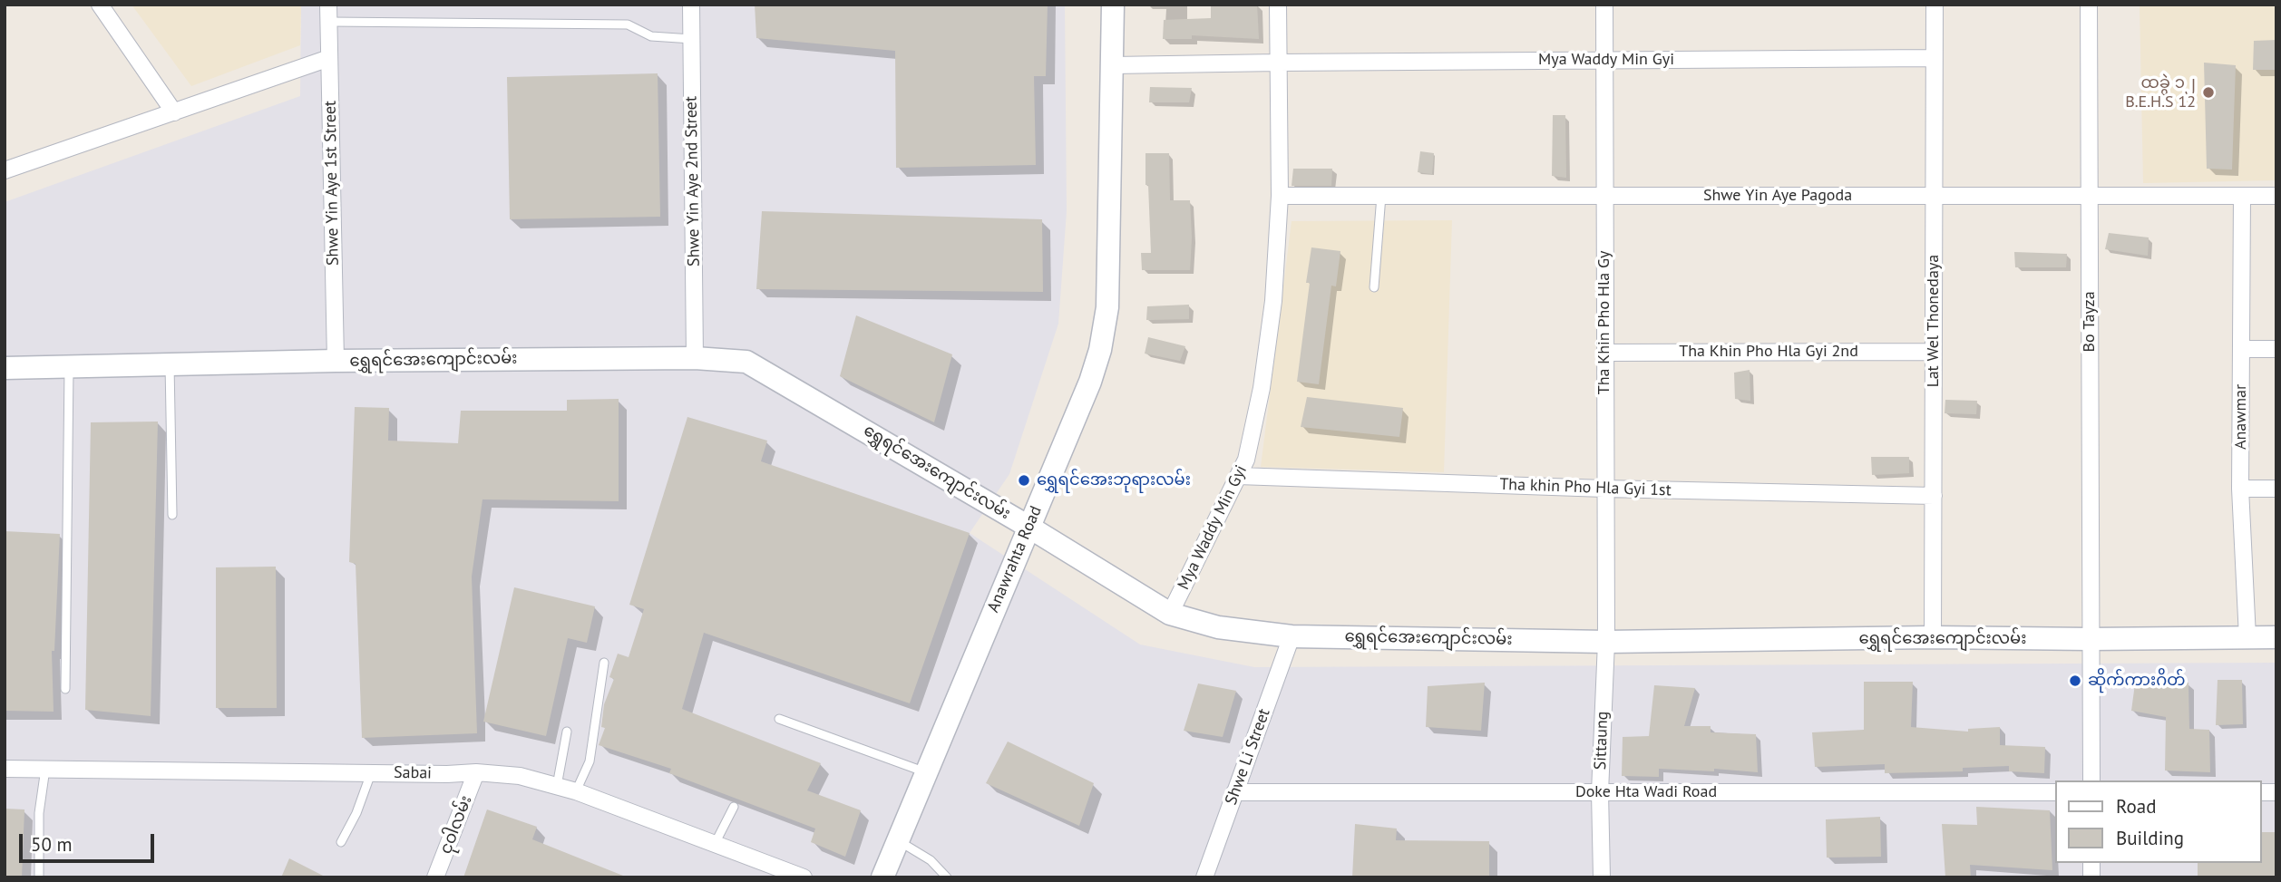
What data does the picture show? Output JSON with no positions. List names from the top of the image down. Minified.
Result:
{"streets":{"street":["Mya Waddy Min Gyi","Shwe Yin Aye 2nd Street","Shwe Yin Aye 1st Street","Shwe Yin Aye Pagoda","Lat Wel Thonedaya","Bo Tayza","Tha Khin Pho Hla Gy","Tha Khin Pho Hla Gyi 2nd","ရွှေရင်အေးကျောင်းလမ်း","Anawmar","Tha khin Pho Hla Gyi 1st","Anawrahta Road","Sittaung","Shwe Li Street","Sabai","Doke Hta Wadi Road","ငုဝါလမ်း"]},"crossings":[["Mya Waddy Min Gyi","Shwe Yin Aye Pagoda"],["Mya Waddy Min Gyi","Lat Wel Thonedaya"],["Mya Waddy Min Gyi","Tha Khin Pho Hla Gy"],["Mya Waddy Min Gyi","ရွှေရင်အေးကျောင်းလမ်း"],["Mya Waddy Min Gyi","Tha khin Pho Hla Gyi 1st"],["Mya Waddy Min Gyi","Anawrahta Road"],["Shwe Yin Aye 2nd Street","ရွှေရင်အေးကျောင်းလမ်း"],["Shwe Yin Aye 1st Street","ရွှေရင်အေးကျောင်းလမ်း"],["Shwe Yin Aye Pagoda","Lat Wel Thonedaya"],["Shwe Yin Aye Pagoda","Bo Tayza"],["Shwe Yin Aye Pagoda","Tha Khin Pho Hla Gy"],["Shwe Yin Aye Pagoda","Anawmar"],["Lat Wel Thonedaya","Tha Khin Pho Hla Gyi 2nd"],["Lat Wel Thonedaya","ရွှေရင်အေးကျောင်းလမ်း"],["Lat Wel Thonedaya","Tha khin Pho Hla Gyi 1st"],["Bo Tayza","ရွှေရင်အေးကျောင်းလမ်း"],["Tha Khin Pho Hla Gy","Tha Khin Pho Hla Gyi 2nd"],["Tha Khin Pho Hla Gy","ရွှေရင်အေးကျောင်းလမ်း"],["Tha Khin Pho Hla Gy","Tha khin Pho Hla Gyi 1st"],["Tha Khin Pho Hla Gy","Sittaung"],["ရွှေရင်အေးကျောင်းလမ်း","Anawmar"],["ရွှေရင်အေးကျောင်းလမ်း","Anawrahta Road"],["ရွှေရင်အေးကျောင်းလမ်း","Sittaung"],["ရွှေရင်အေးကျောင်းလမ်း","Shwe Li Street"],["Sittaung","Doke Hta Wadi Road"],["Shwe Li Street","Doke Hta Wadi Road"],["Sabai","ငုဝါလမ်း"]],"places":["ထခွဲ ၁၂ B.E.H.S 12","ရွှေရင်အေးဘုရားလမ်း","ဆိုက်ကားဂိတ်"],"legend":["Road","Building"],"scale_bar":"50 m"}
